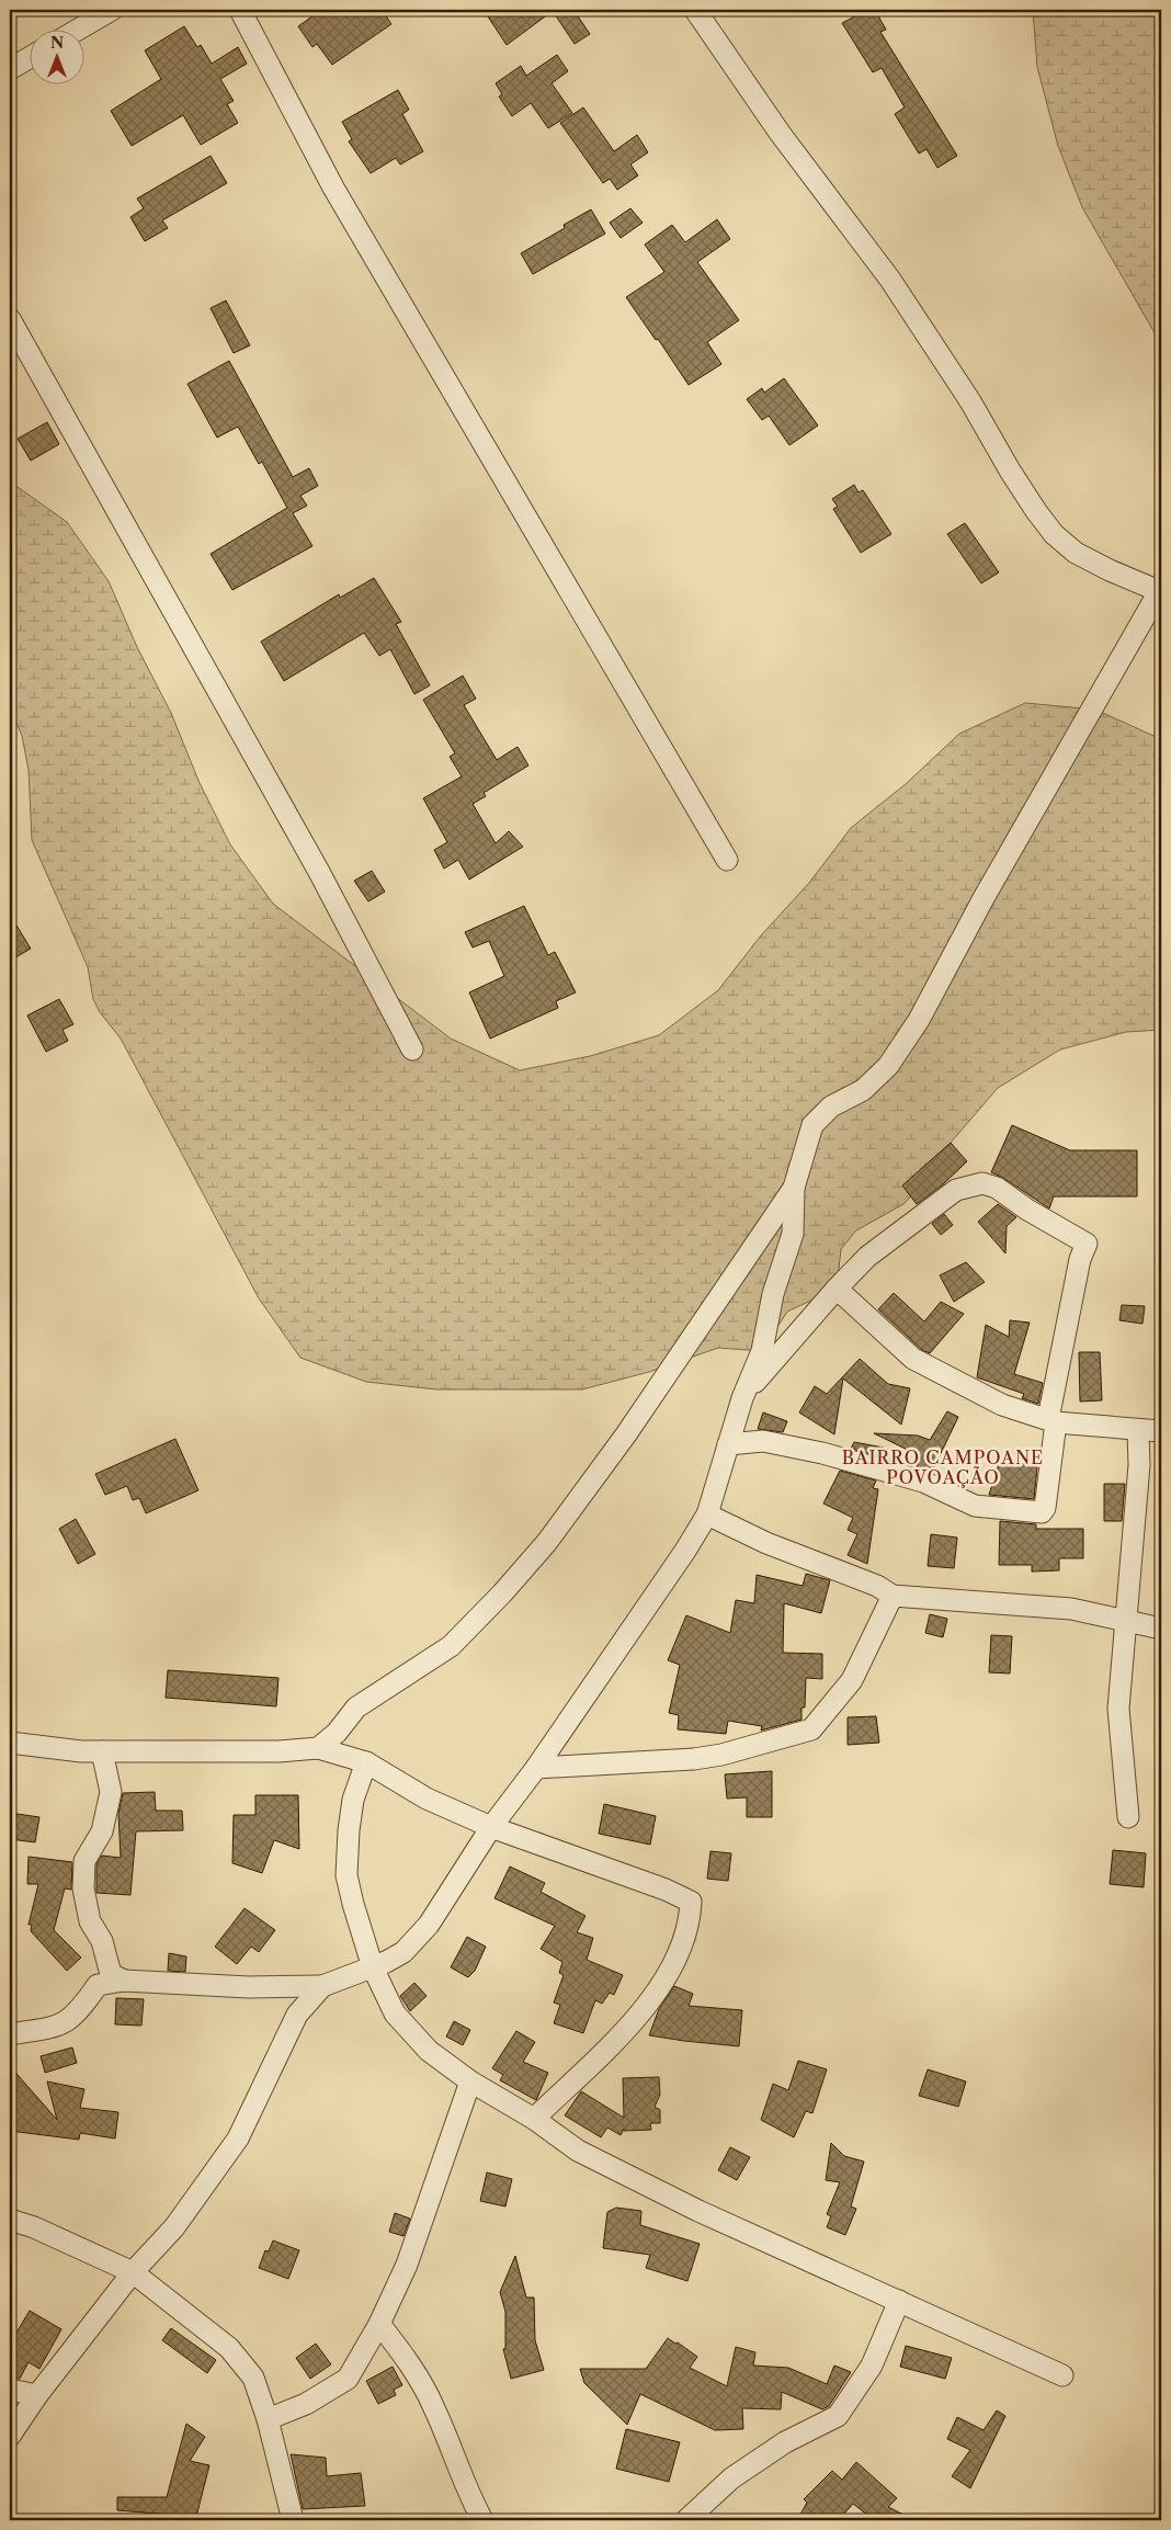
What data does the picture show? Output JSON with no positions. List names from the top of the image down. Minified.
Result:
{"districts":["BAIRRO CAMPOANE POVOAÇÃO"],"north":"top"}
